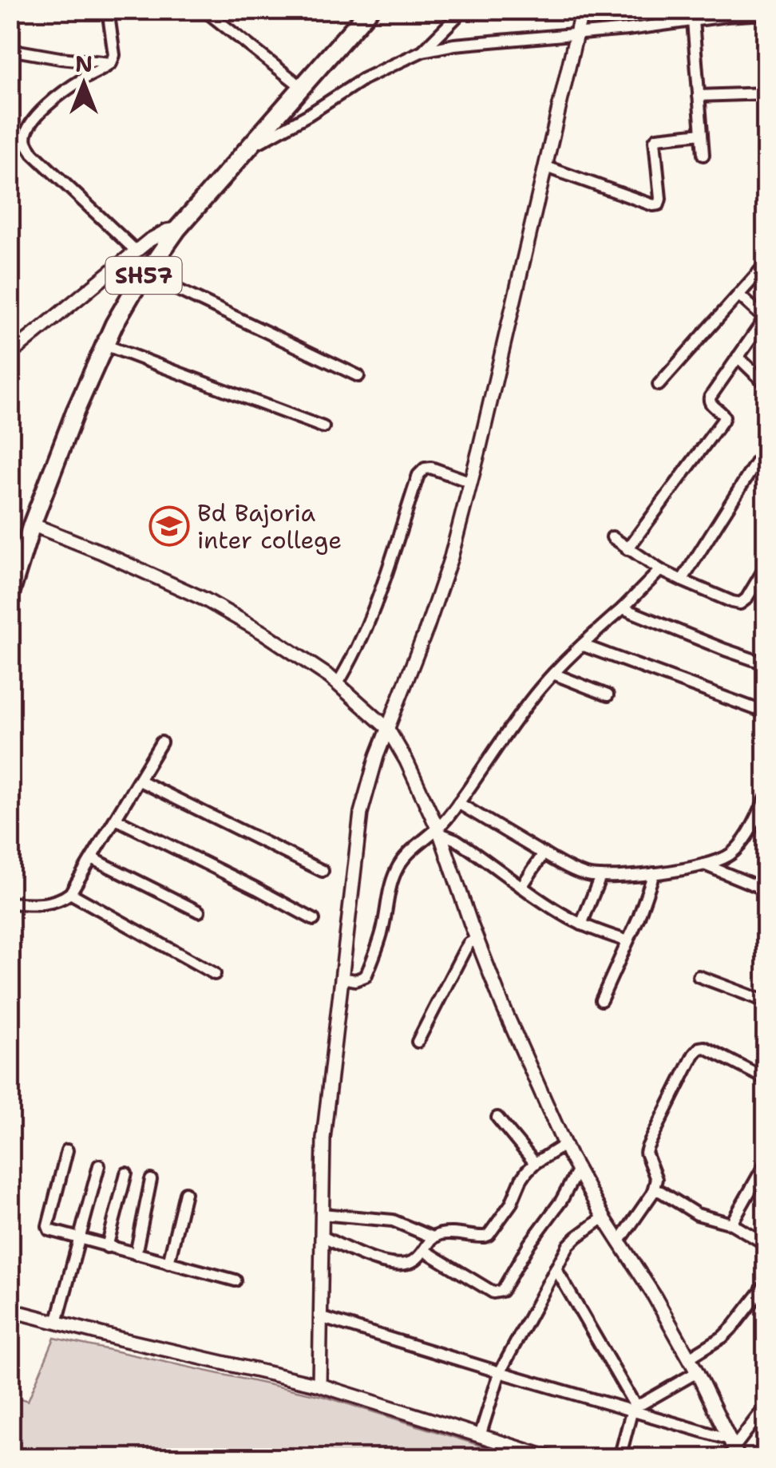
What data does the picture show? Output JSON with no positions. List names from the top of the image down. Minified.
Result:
{"streets":{"main road":["SH57"]},"places":{"school or university":["Bd Bajoria inter college"]},"north":"top"}
